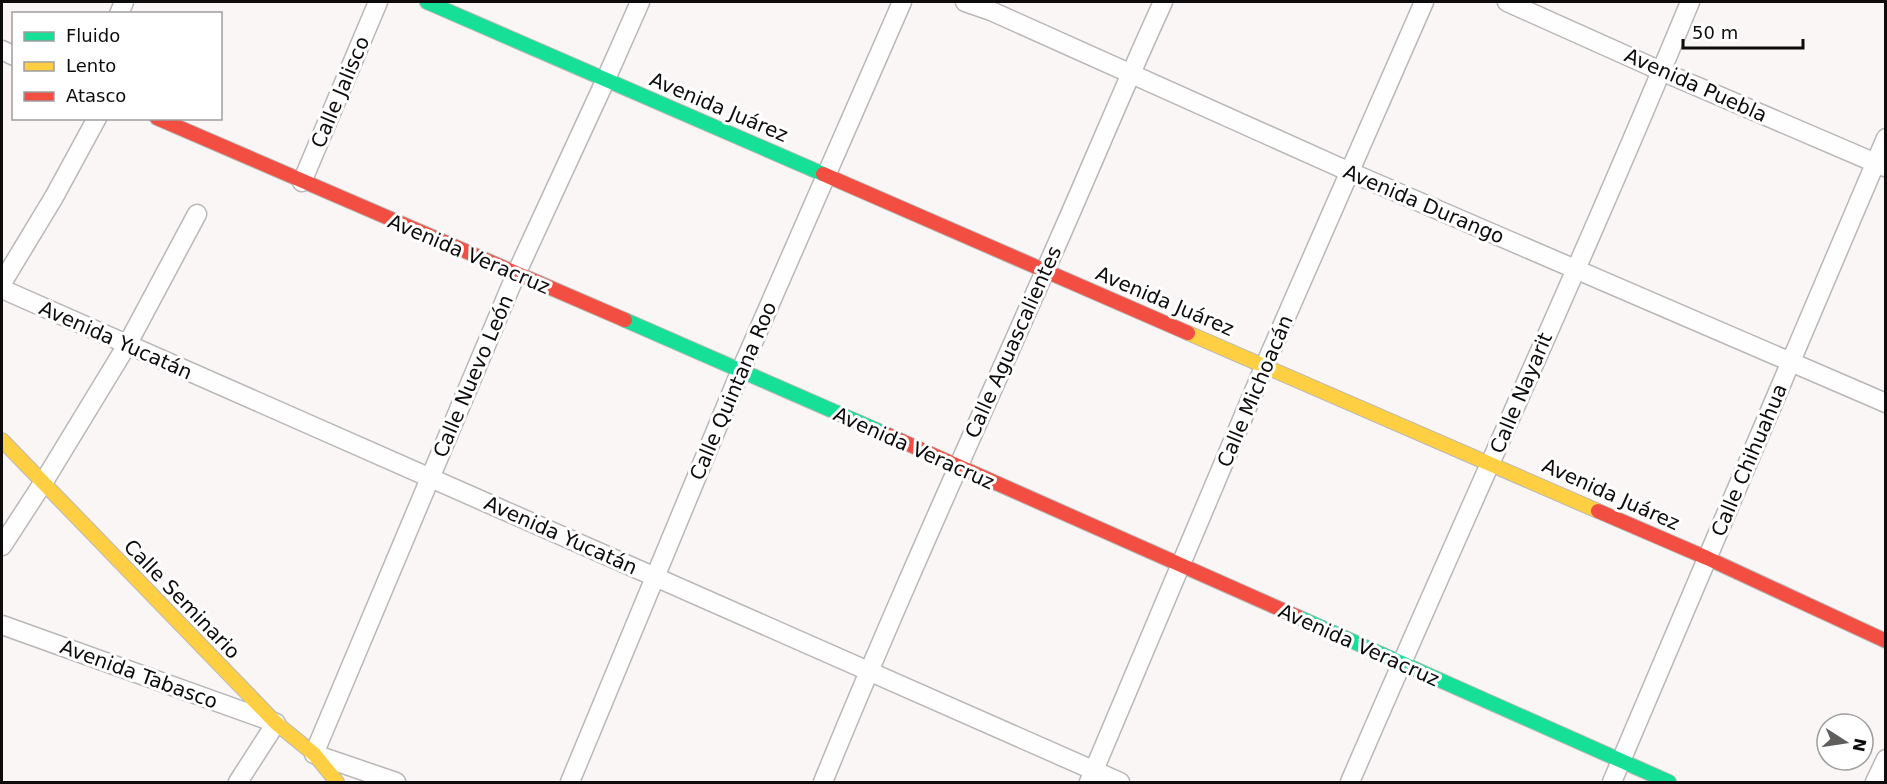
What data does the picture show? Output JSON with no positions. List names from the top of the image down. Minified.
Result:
{"streets":{"street":["Avenida Puebla","Calle Jalisco","Avenida Juárez","Avenida Durango","Avenida Veracruz","Avenida Yucatán","Calle Aguascalientes","Calle Nuevo León","Calle Quintana Roo","Calle Michoacán","Calle Nayarit","Calle Chihuahua","Calle Seminario","Avenida Tabasco"]},"crossings":[["Avenida Puebla","Calle Nayarit"],["Avenida Puebla","Calle Chihuahua"],["Calle Jalisco","Avenida Veracruz"],["Avenida Juárez","Calle Aguascalientes"],["Avenida Juárez","Calle Nuevo León"],["Avenida Juárez","Calle Quintana Roo"],["Avenida Juárez","Calle Michoacán"],["Avenida Juárez","Calle Nayarit"],["Avenida Juárez","Calle Chihuahua"],["Avenida Durango","Calle Aguascalientes"],["Avenida Durango","Calle Michoacán"],["Avenida Durango","Calle Nayarit"],["Avenida Durango","Calle Chihuahua"],["Avenida Veracruz","Calle Aguascalientes"],["Avenida Veracruz","Calle Nuevo León"],["Avenida Veracruz","Calle Quintana Roo"],["Avenida Veracruz","Calle Michoacán"],["Avenida Veracruz","Calle Nayarit"],["Avenida Veracruz","Calle Chihuahua"],["Avenida Yucatán","Calle Aguascalientes"],["Avenida Yucatán","Calle Nuevo León"],["Avenida Yucatán","Calle Quintana Roo"],["Avenida Yucatán","Calle Michoacán"],["Calle Nuevo León","Calle Seminario"],["Calle Seminario","Avenida Tabasco"]],"legend":["Fluido","Lento","Atasco"],"scale_bar":"50 m","north":"right"}
